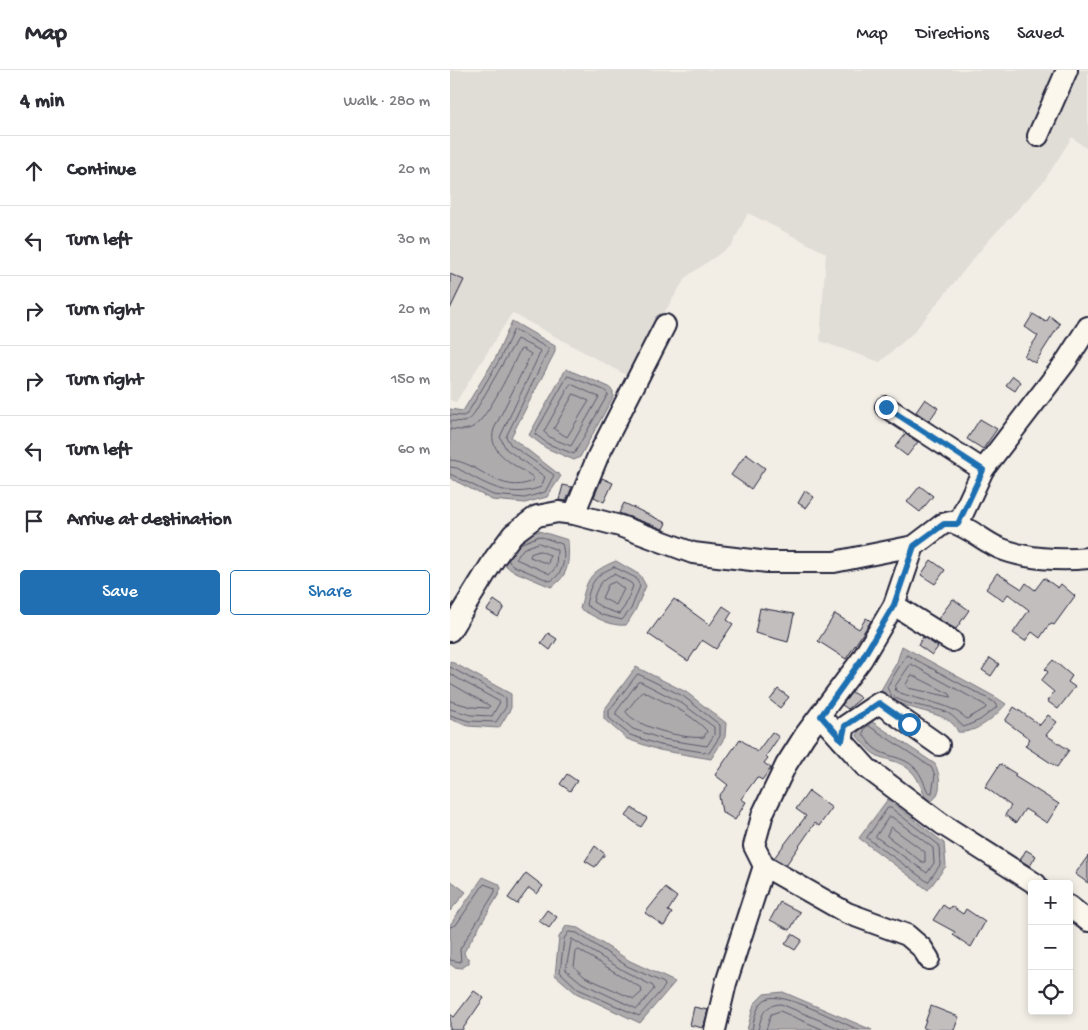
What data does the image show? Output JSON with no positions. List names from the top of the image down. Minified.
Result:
{"page":{"header":"Map","nav":["Map","Directions","Saved"],"heading":["4 min","Walk · 280 m"],"list":[["Continue","20 m"],["Turn left","30 m"],["Turn right","20 m"],["Turn right","150 m"],["Turn left","60 m"],"Arrive at destination"],"buttons":["Save","Share"],"map_buttons":["+","−"]}}
